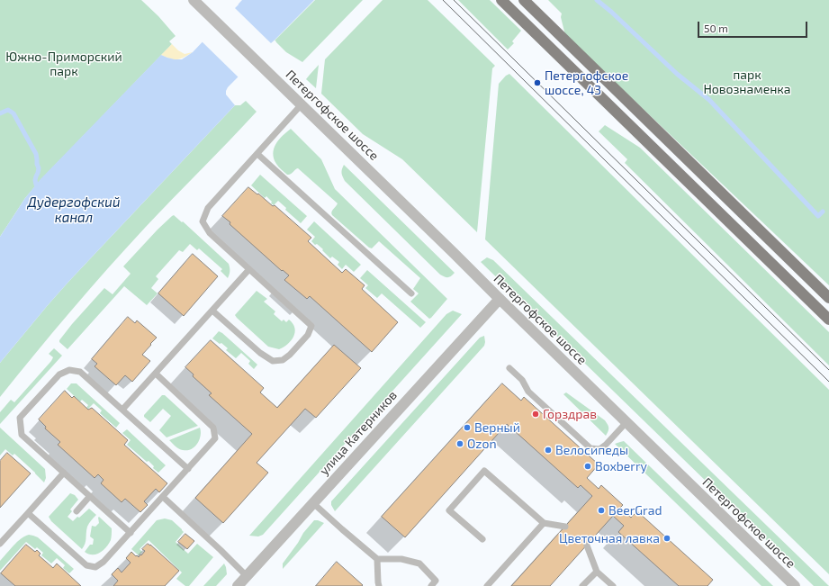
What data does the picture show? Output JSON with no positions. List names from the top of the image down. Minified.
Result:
{"streets":{"street":["Петергофское шоссе","улица Катерников"]},"crossings":[["Петергофское шоссе","улица Катерников"]],"water":["Дудергофский канал"],"parks":["Южно-Приморский парк","парк Новознаменка"],"places":["Петергофское шоссе, 43","Горздрав","Верный","Ozon","Велосипеды","Boxberry","BeerGrad","Цветочная лавка"],"scale_bar":"50 m"}
